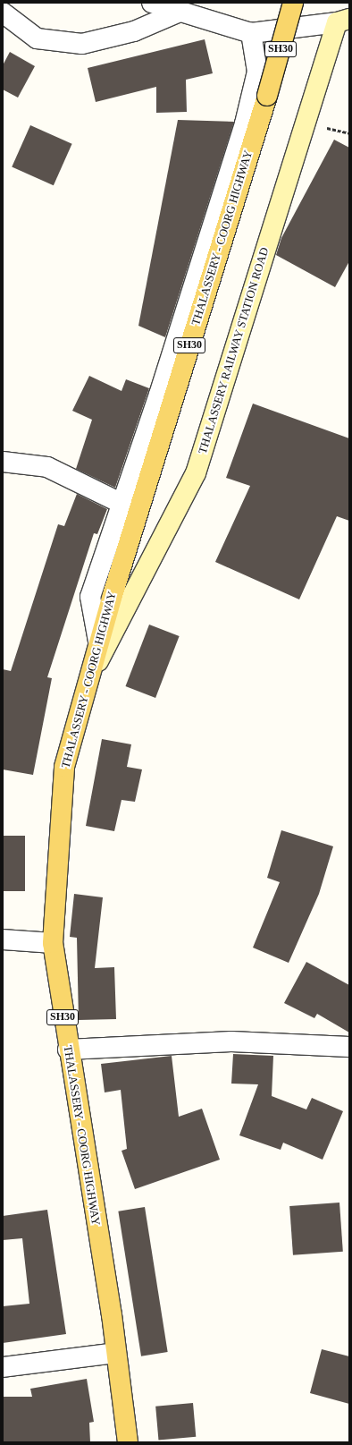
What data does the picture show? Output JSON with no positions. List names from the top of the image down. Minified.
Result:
{"streets":{"main road":["SH30","THALASSERY - COORG HIGHWAY","THALASSERY RAILWAY STATION ROAD"]},"crossings":[["THALASSERY - COORG HIGHWAY","THALASSERY RAILWAY STATION ROAD"]]}
